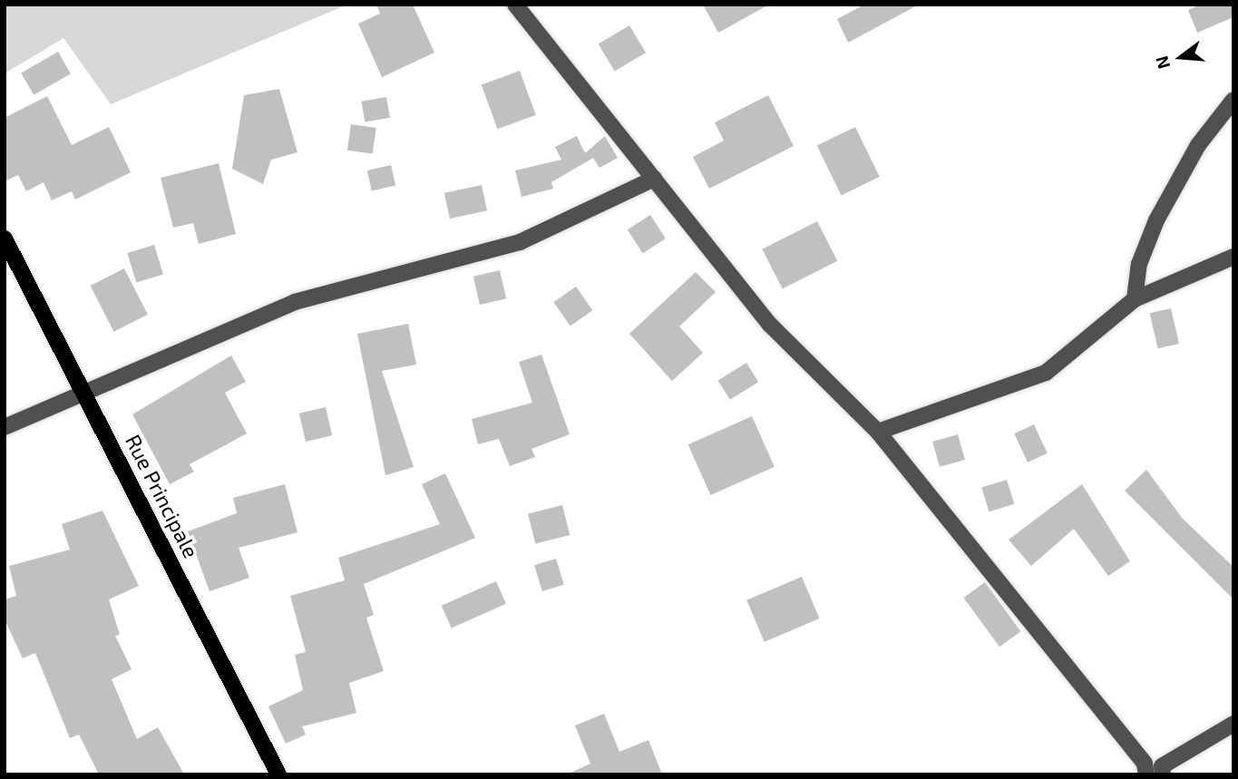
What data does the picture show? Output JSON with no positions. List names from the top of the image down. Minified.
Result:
{"streets":{"main road":["Rue Principale"]},"north":"left"}
